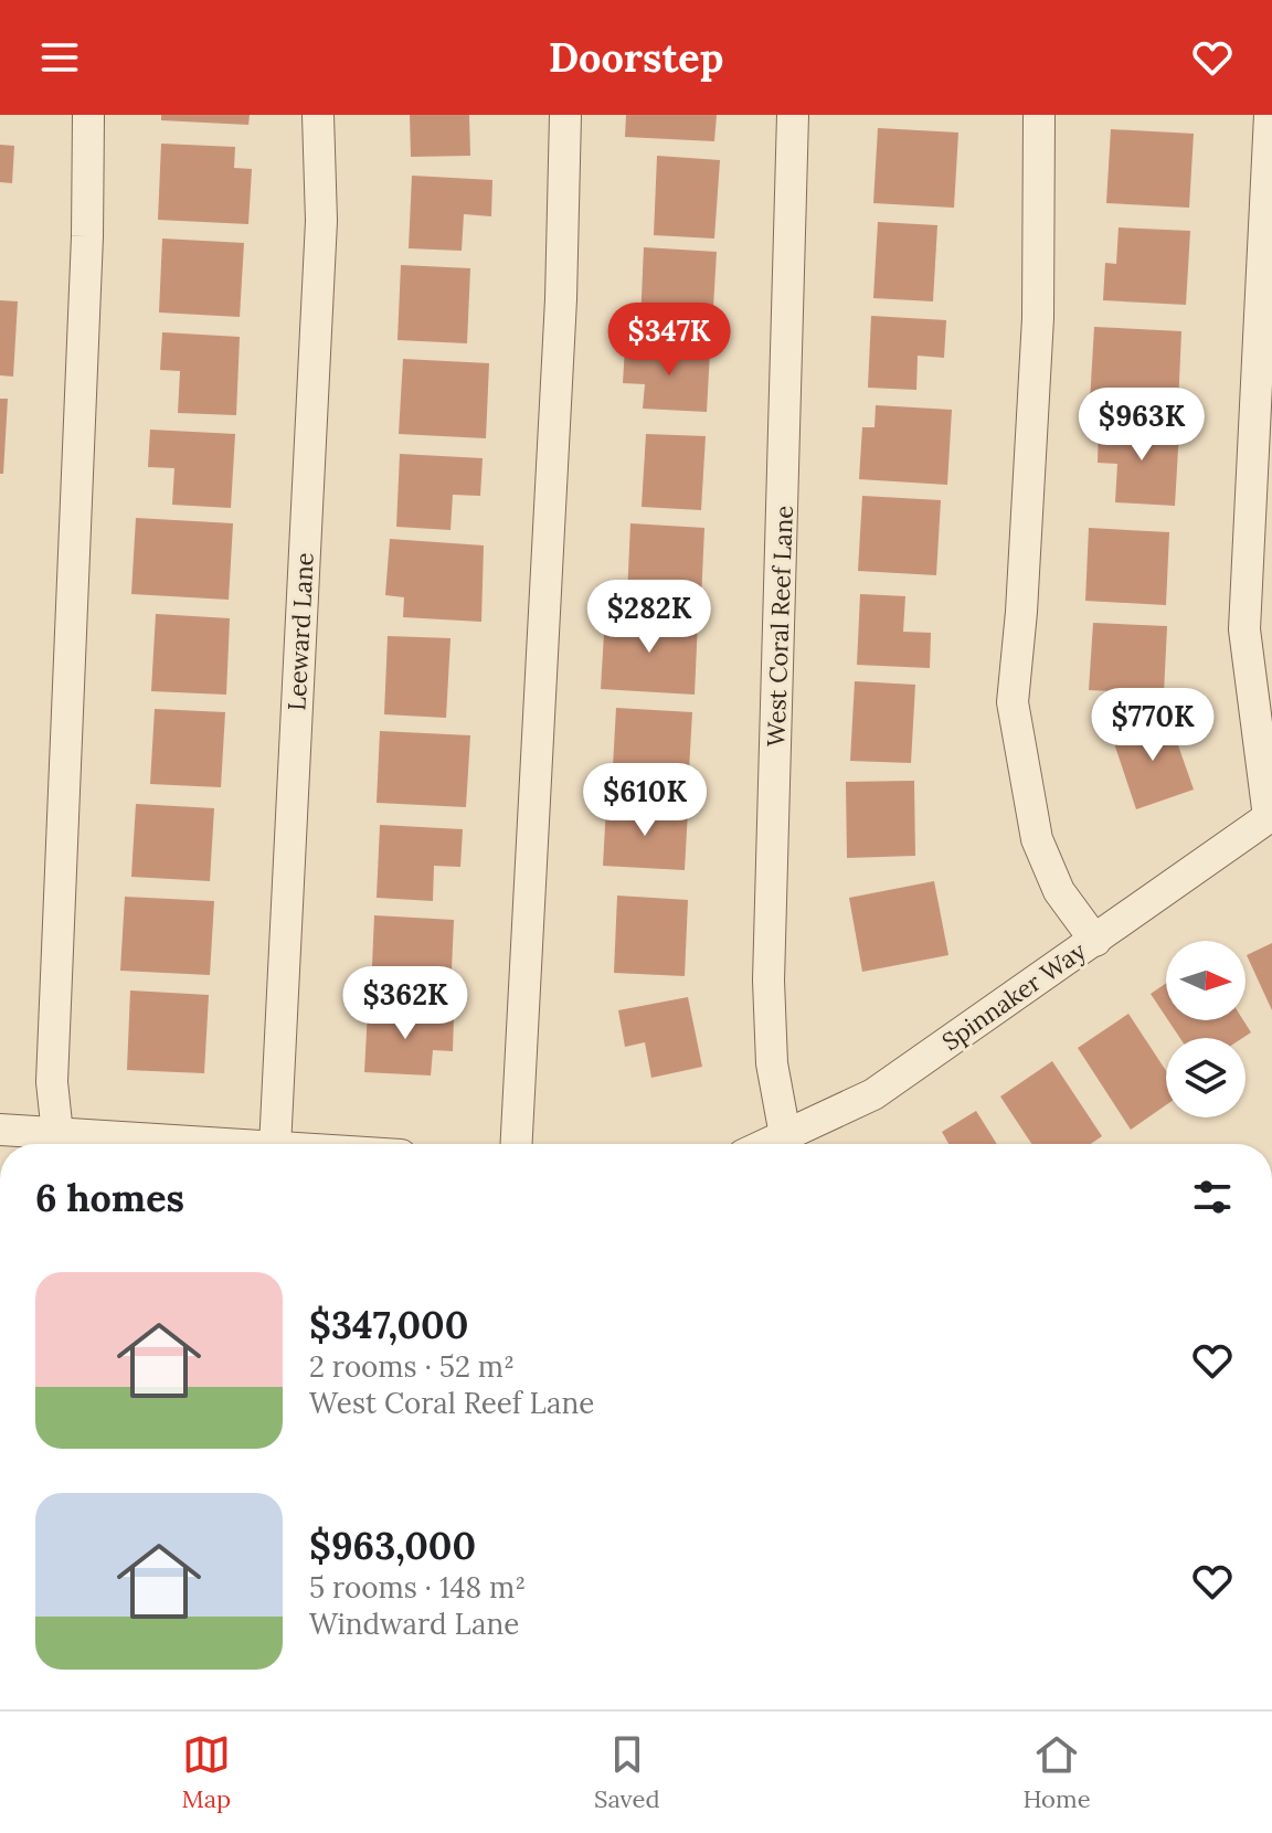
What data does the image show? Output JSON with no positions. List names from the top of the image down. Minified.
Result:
{"streets":{"street":["West Coral Reef Lane","Leeward Lane","Spinnaker Way"]},"crossings":[["West Coral Reef Lane","Spinnaker Way"]],"north":"right","page":{"header":"Doorstep","price":["$347K","$963K","$282K","$770K","$610K","$362K"],"heading":"6 homes","list":[{"name":"$347,000","note":"2 rooms · 52 m² · West Coral Reef Lane"},{"name":"$963,000","note":"5 rooms · 148 m² · Windward Lane"}],"tabs":["Map","Saved","Home"]}}
